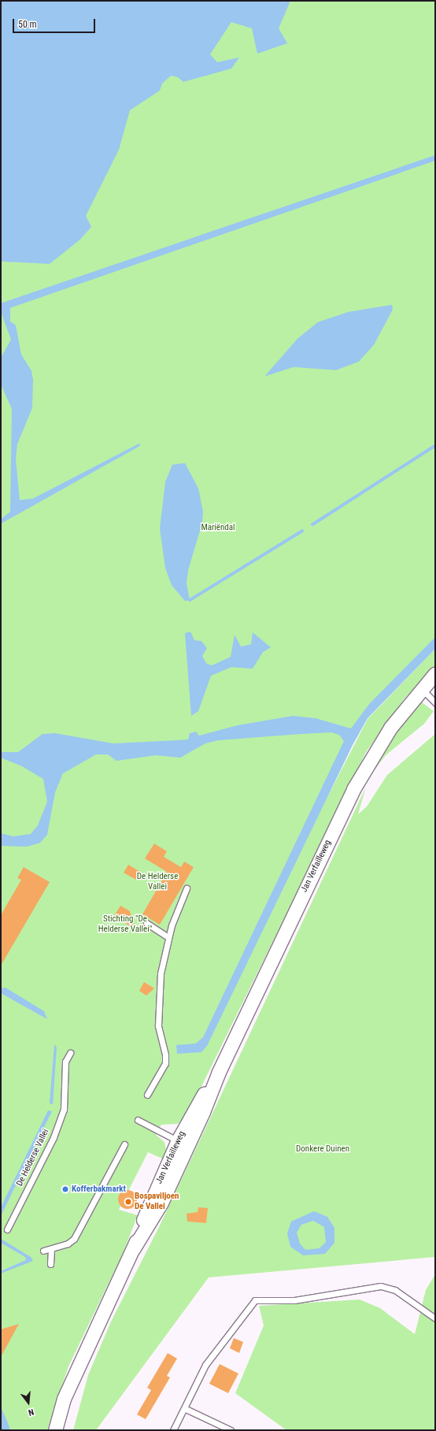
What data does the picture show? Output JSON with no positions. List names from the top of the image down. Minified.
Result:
{"streets":{"street":["Jan Verfailleweg"],"lane":["De Helderse Vallei"]},"parks":["Mariëndal","De Helderse Vallei","Stichting \"De Helderse Vallei\"","Donkere Duinen"],"places":["Kofferbakmarkt","Bospaviljoen De Vallei"],"scale_bar":"50 m","north":"bottom"}
